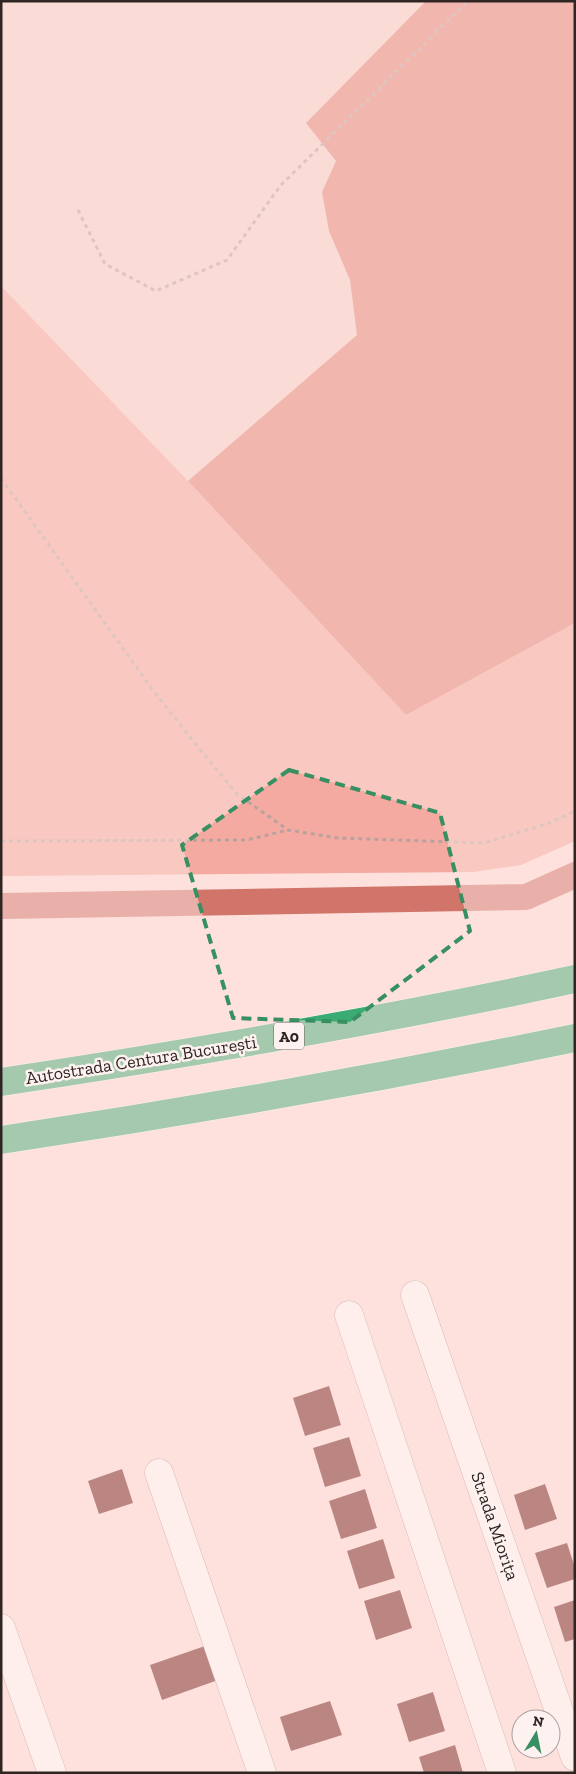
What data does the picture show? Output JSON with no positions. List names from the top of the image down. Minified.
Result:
{"streets":{"highway":["A0","Autostrada Centura București"],"street":["Strada Miorița"]},"north":"top"}
